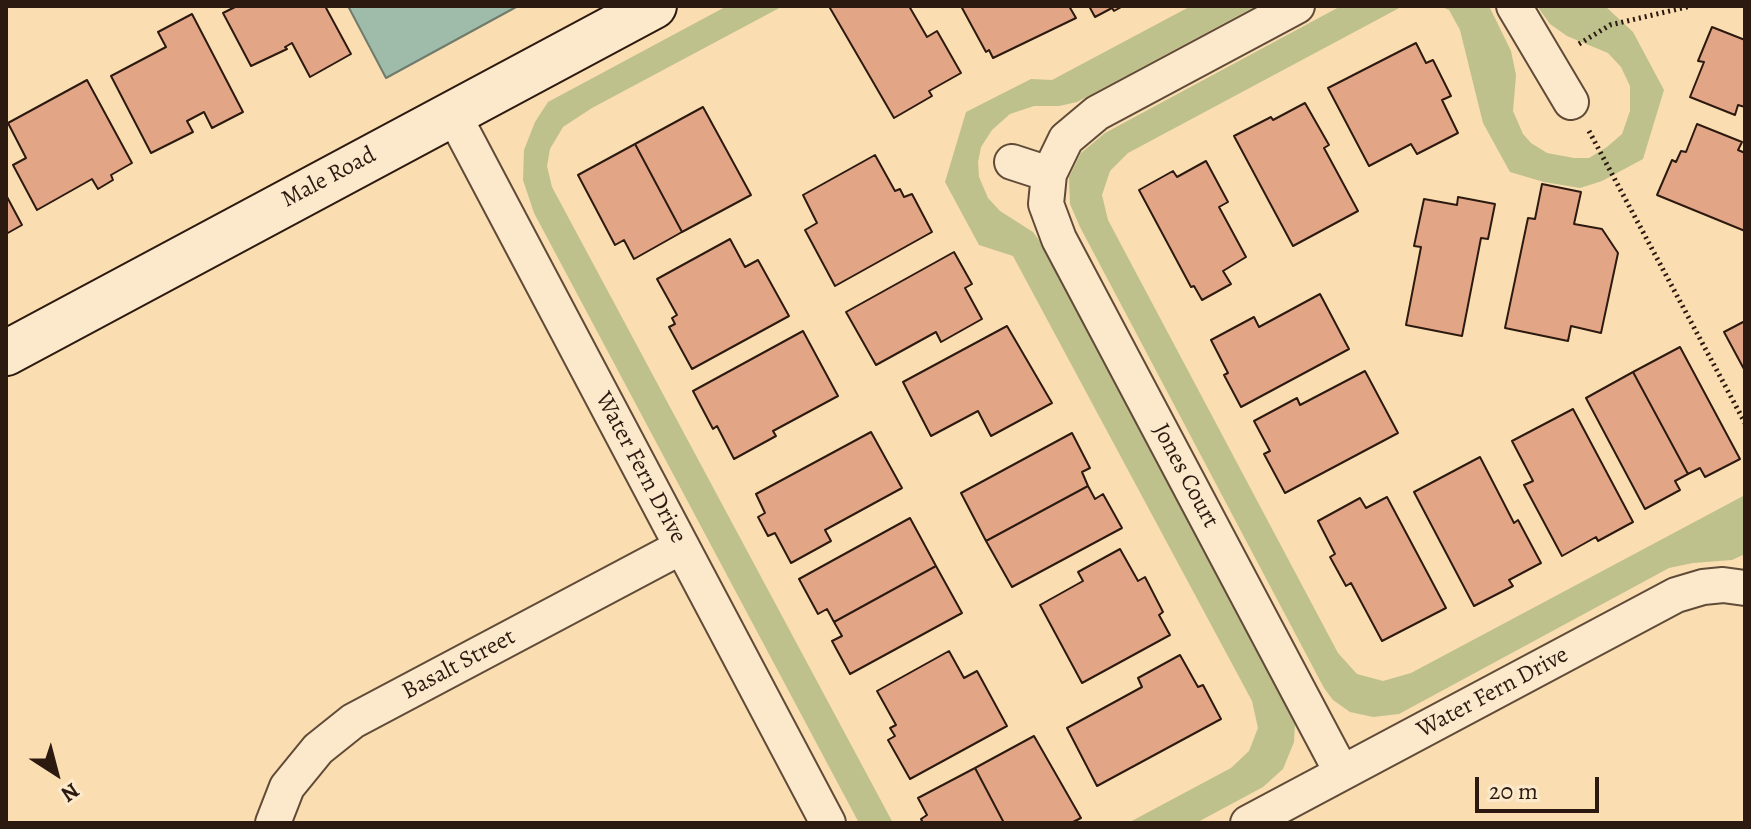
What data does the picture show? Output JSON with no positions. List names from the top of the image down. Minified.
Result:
{"streets":{"street":["Male Road","Water Fern Drive","Jones Court","Basalt Street"]},"crossings":[["Male Road","Water Fern Drive"],["Water Fern Drive","Jones Court"],["Water Fern Drive","Basalt Street"]],"scale_bar":"20 m","north":"bottom right"}
